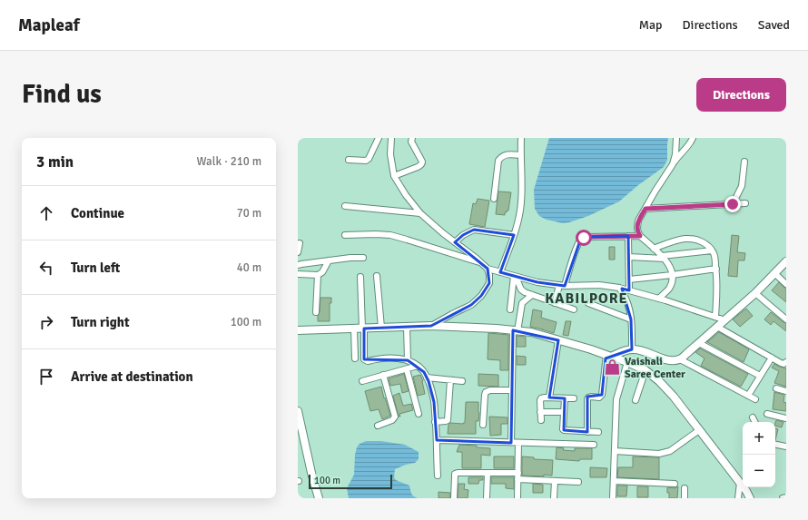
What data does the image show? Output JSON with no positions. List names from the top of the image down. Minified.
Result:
{"districts":["KABILPORE"],"places":{"shop":["Vaishali Saree Center"]},"scale_bar":"100 m","page":{"header":"Mapleaf","nav":["Map","Directions","Saved"],"buttons":"Directions","title":"Find us","heading":["3 min","Walk · 210 m"],"list":[["Continue","70 m"],["Turn left","40 m"],["Turn right","100 m"],"Arrive at destination"],"map_buttons":["+","−"],"scale":"100 m"}}
